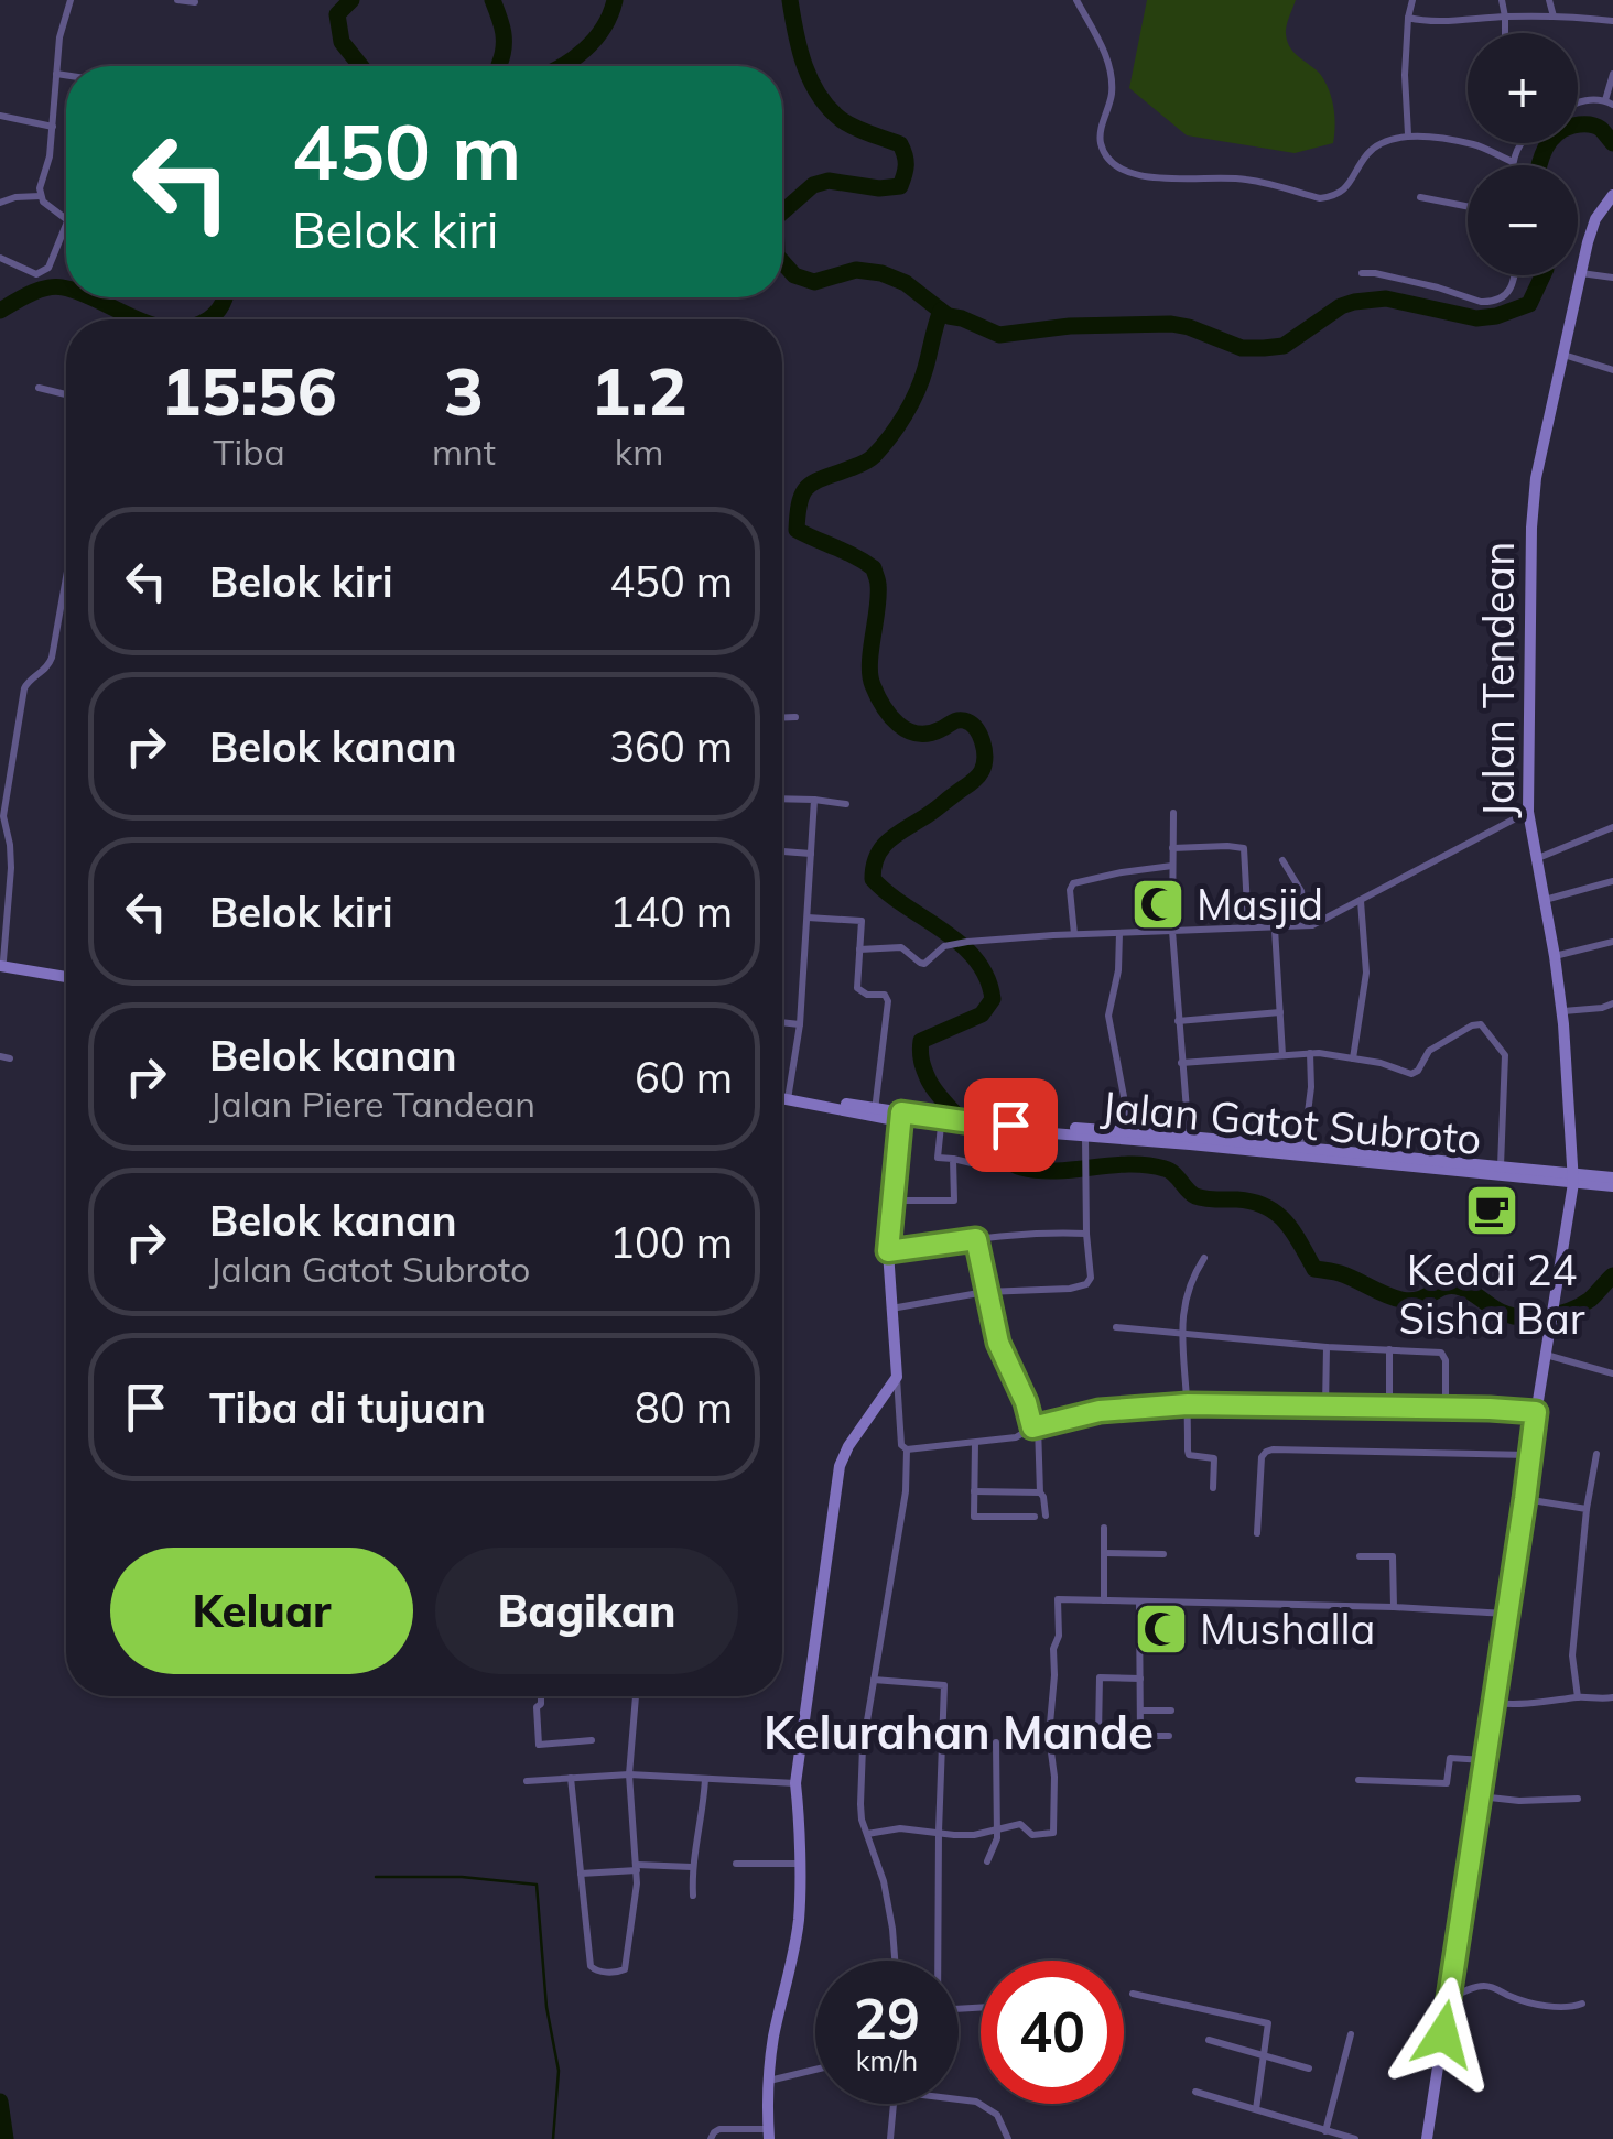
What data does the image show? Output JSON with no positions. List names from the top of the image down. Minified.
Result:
{"streets":{"street":["Jalan Tendean","Jalan Gatot Subroto"]},"crossings":[["Jalan Tendean","Jalan Gatot Subroto"]],"districts":["Kelurahan Mande"],"places":{"mosque":["Masjid","Mushalla"],"cafe":["Kedai 24 Sisha Bar"]},"page":{"map_buttons":["+","−"],"turn":["450 m","Belok kiri"],"eta":["15:56","Tiba","3","mnt","1.2","km"],"list":[{"name":"Belok kiri","value":"450 m"},{"name":"Belok kanan","value":"360 m"},{"name":"Belok kiri","value":"140 m"},{"name":"Belok kanan","note":"Jalan Piere Tandean","value":"60 m"},{"name":"Belok kanan","note":"Jalan Gatot Subroto","value":"100 m"},{"name":"Tiba di tujuan","value":"80 m"}],"buttons":["Keluar","Bagikan"],"speed":"29 km/h","limit":"40"}}
